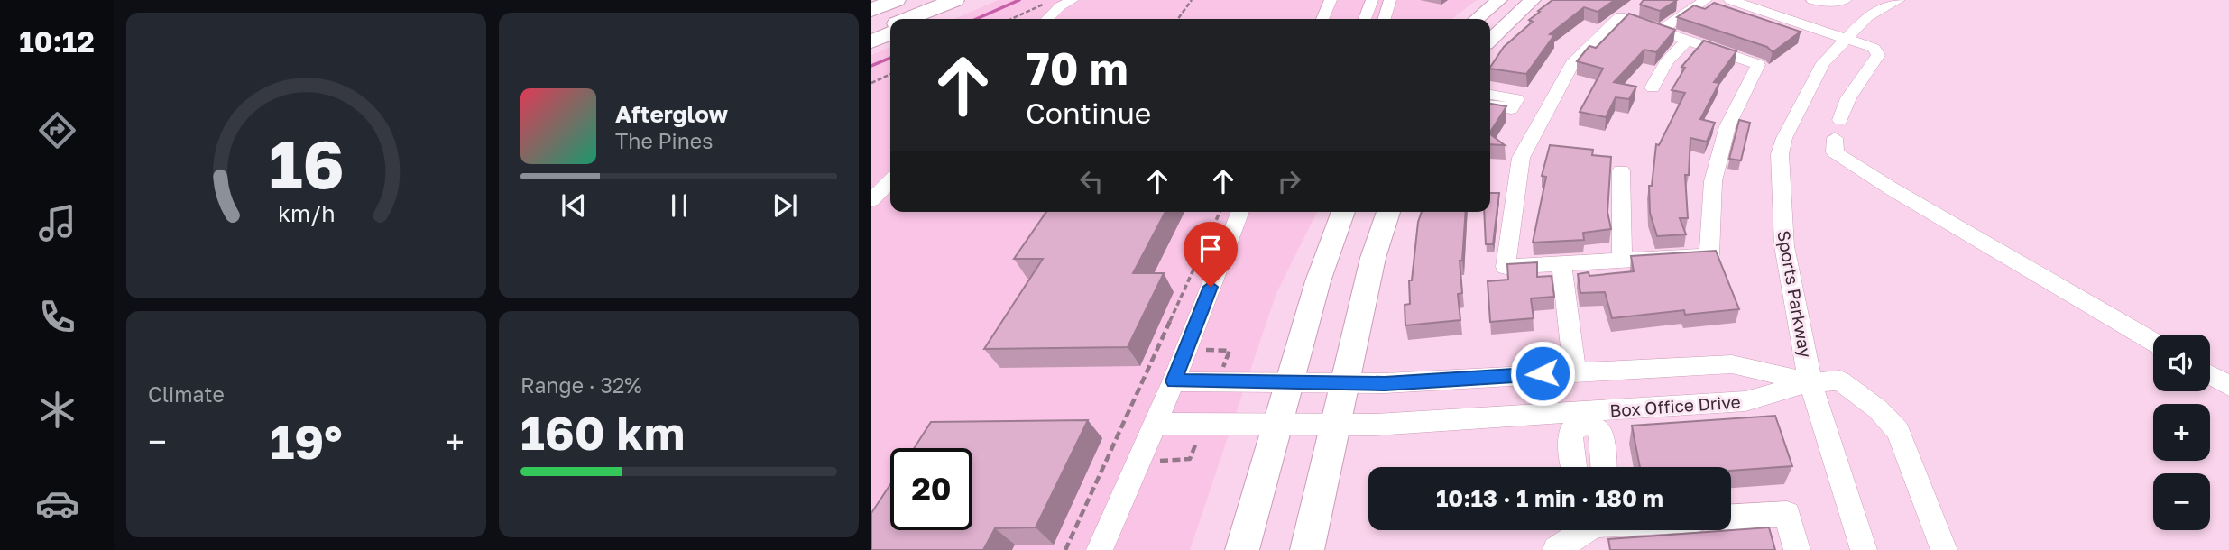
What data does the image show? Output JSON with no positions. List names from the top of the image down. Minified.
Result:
{"streets":{"street":["Sports Parkway","Box Office Drive"]},"crossings":[["Sports Parkway","Box Office Drive"]],"page":{"tabs":"10:12","turn":["70 m","Continue"],"song":["Afterglow","The Pines"],"tile":["Climate",["Range · 32%","160 km"]],"map_buttons":["+","−"],"heat":["−","19°","+"],"limit":"20","trip":"10:13 · 1 min · 180 m","gauge":["16","km/h"]}}
